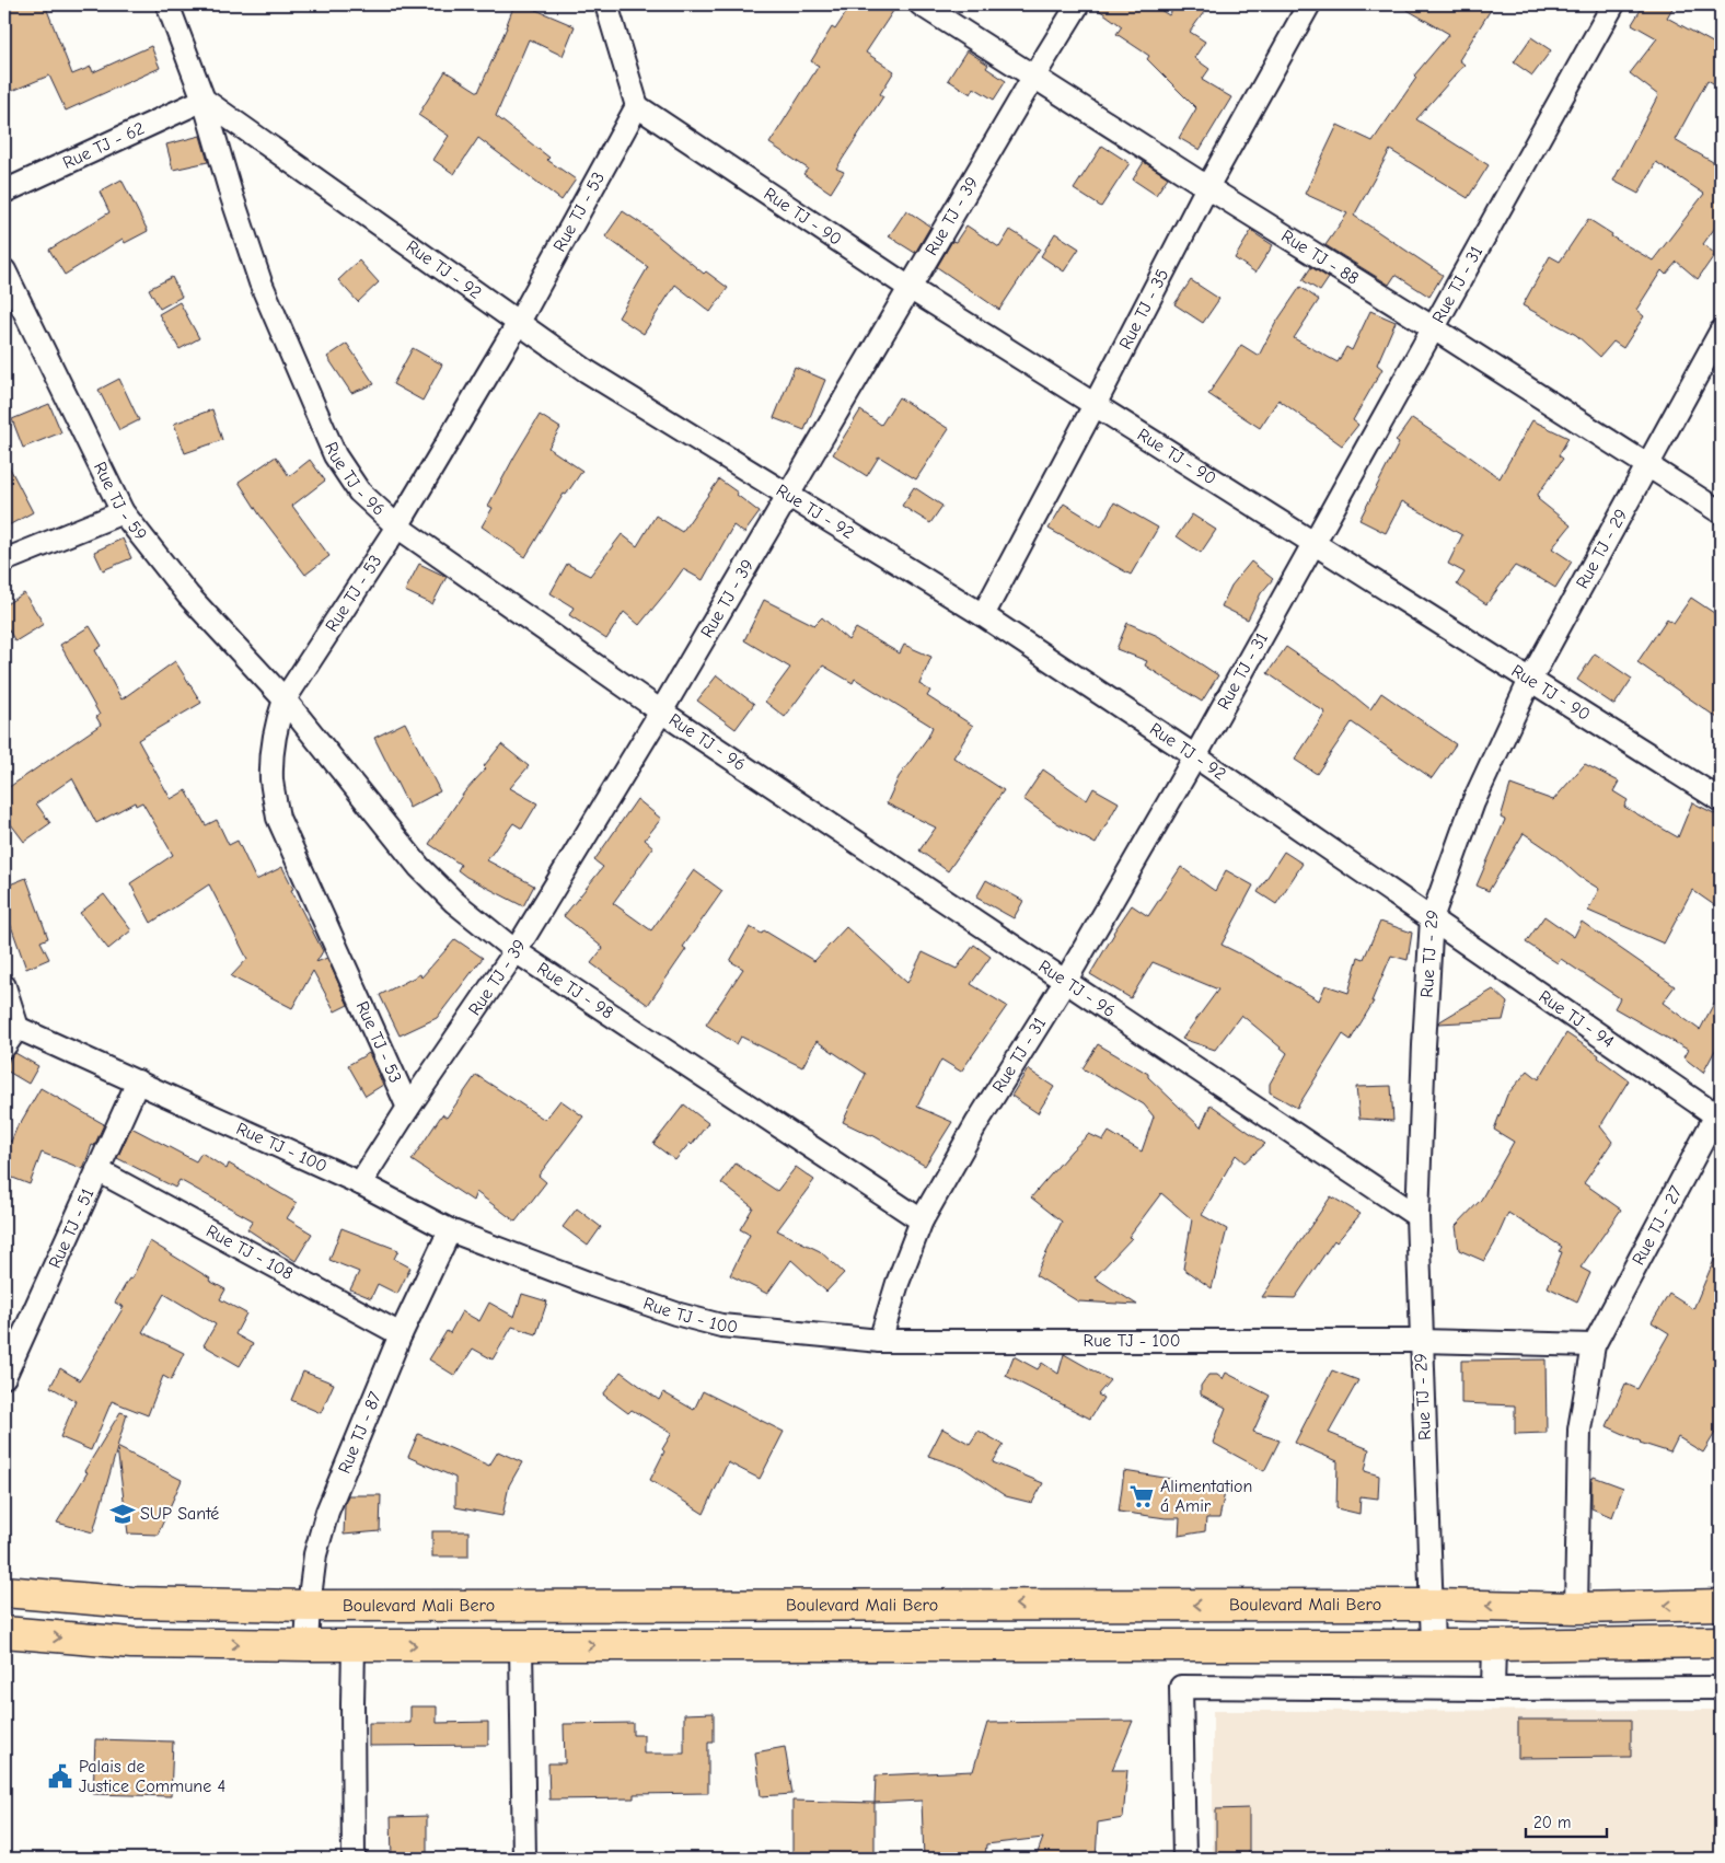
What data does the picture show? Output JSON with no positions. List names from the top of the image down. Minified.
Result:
{"streets":{"main road":["Boulevard Mali Bero"],"street":["Rue TJ - 62","Rue TJ - 53","Rue TJ - 90","Rue TJ - 39","Rue TJ - 88","Rue TJ - 92","Rue TJ - 31","Rue TJ - 35","Rue TJ - 96","Rue TJ - 59","Rue TJ - 29","Rue TJ - 98","Rue TJ - 94","Rue TJ - 100","Rue TJ - 27","Rue TJ - 51","Rue TJ - 108","Rue TJ - 87"]},"crossings":[["Rue TJ - 62","Rue TJ - 92"],["Rue TJ - 62","Rue TJ - 96"],["Rue TJ - 53","Rue TJ - 90"],["Rue TJ - 53","Rue TJ - 39"],["Rue TJ - 53","Rue TJ - 92"],["Rue TJ - 53","Rue TJ - 96"],["Rue TJ - 53","Rue TJ - 59"],["Rue TJ - 53","Rue TJ - 98"],["Rue TJ - 90","Rue TJ - 39"],["Rue TJ - 90","Rue TJ - 31"],["Rue TJ - 90","Rue TJ - 35"],["Rue TJ - 90","Rue TJ - 29"],["Rue TJ - 39","Rue TJ - 88"],["Rue TJ - 39","Rue TJ - 92"],["Rue TJ - 39","Rue TJ - 96"],["Rue TJ - 39","Rue TJ - 98"],["Rue TJ - 39","Rue TJ - 100"],["Rue TJ - 88","Rue TJ - 31"],["Rue TJ - 88","Rue TJ - 35"],["Rue TJ - 88","Rue TJ - 29"],["Rue TJ - 92","Rue TJ - 31"],["Rue TJ - 92","Rue TJ - 35"],["Rue TJ - 92","Rue TJ - 96"],["Rue TJ - 92","Rue TJ - 29"],["Rue TJ - 92","Rue TJ - 94"],["Rue TJ - 31","Rue TJ - 96"],["Rue TJ - 31","Rue TJ - 98"],["Rue TJ - 31","Rue TJ - 100"],["Rue TJ - 96","Rue TJ - 29"],["Rue TJ - 59","Rue TJ - 98"],["Rue TJ - 29","Rue TJ - 94"],["Rue TJ - 29","Rue TJ - 100"],["Rue TJ - 29","Boulevard Mali Bero"],["Rue TJ - 94","Rue TJ - 27"],["Rue TJ - 100","Rue TJ - 51"],["Rue TJ - 100","Rue TJ - 87"],["Rue TJ - 27","Boulevard Mali Bero"],["Rue TJ - 51","Rue TJ - 108"],["Rue TJ - 108","Rue TJ - 87"],["Rue TJ - 87","Boulevard Mali Bero"]],"places":{"supermarket":["Alimentation á Amir"],"school or university":["SUP Santé"],"public building":["Palais de Justice Commune 4"]},"scale_bar":"20 m"}
